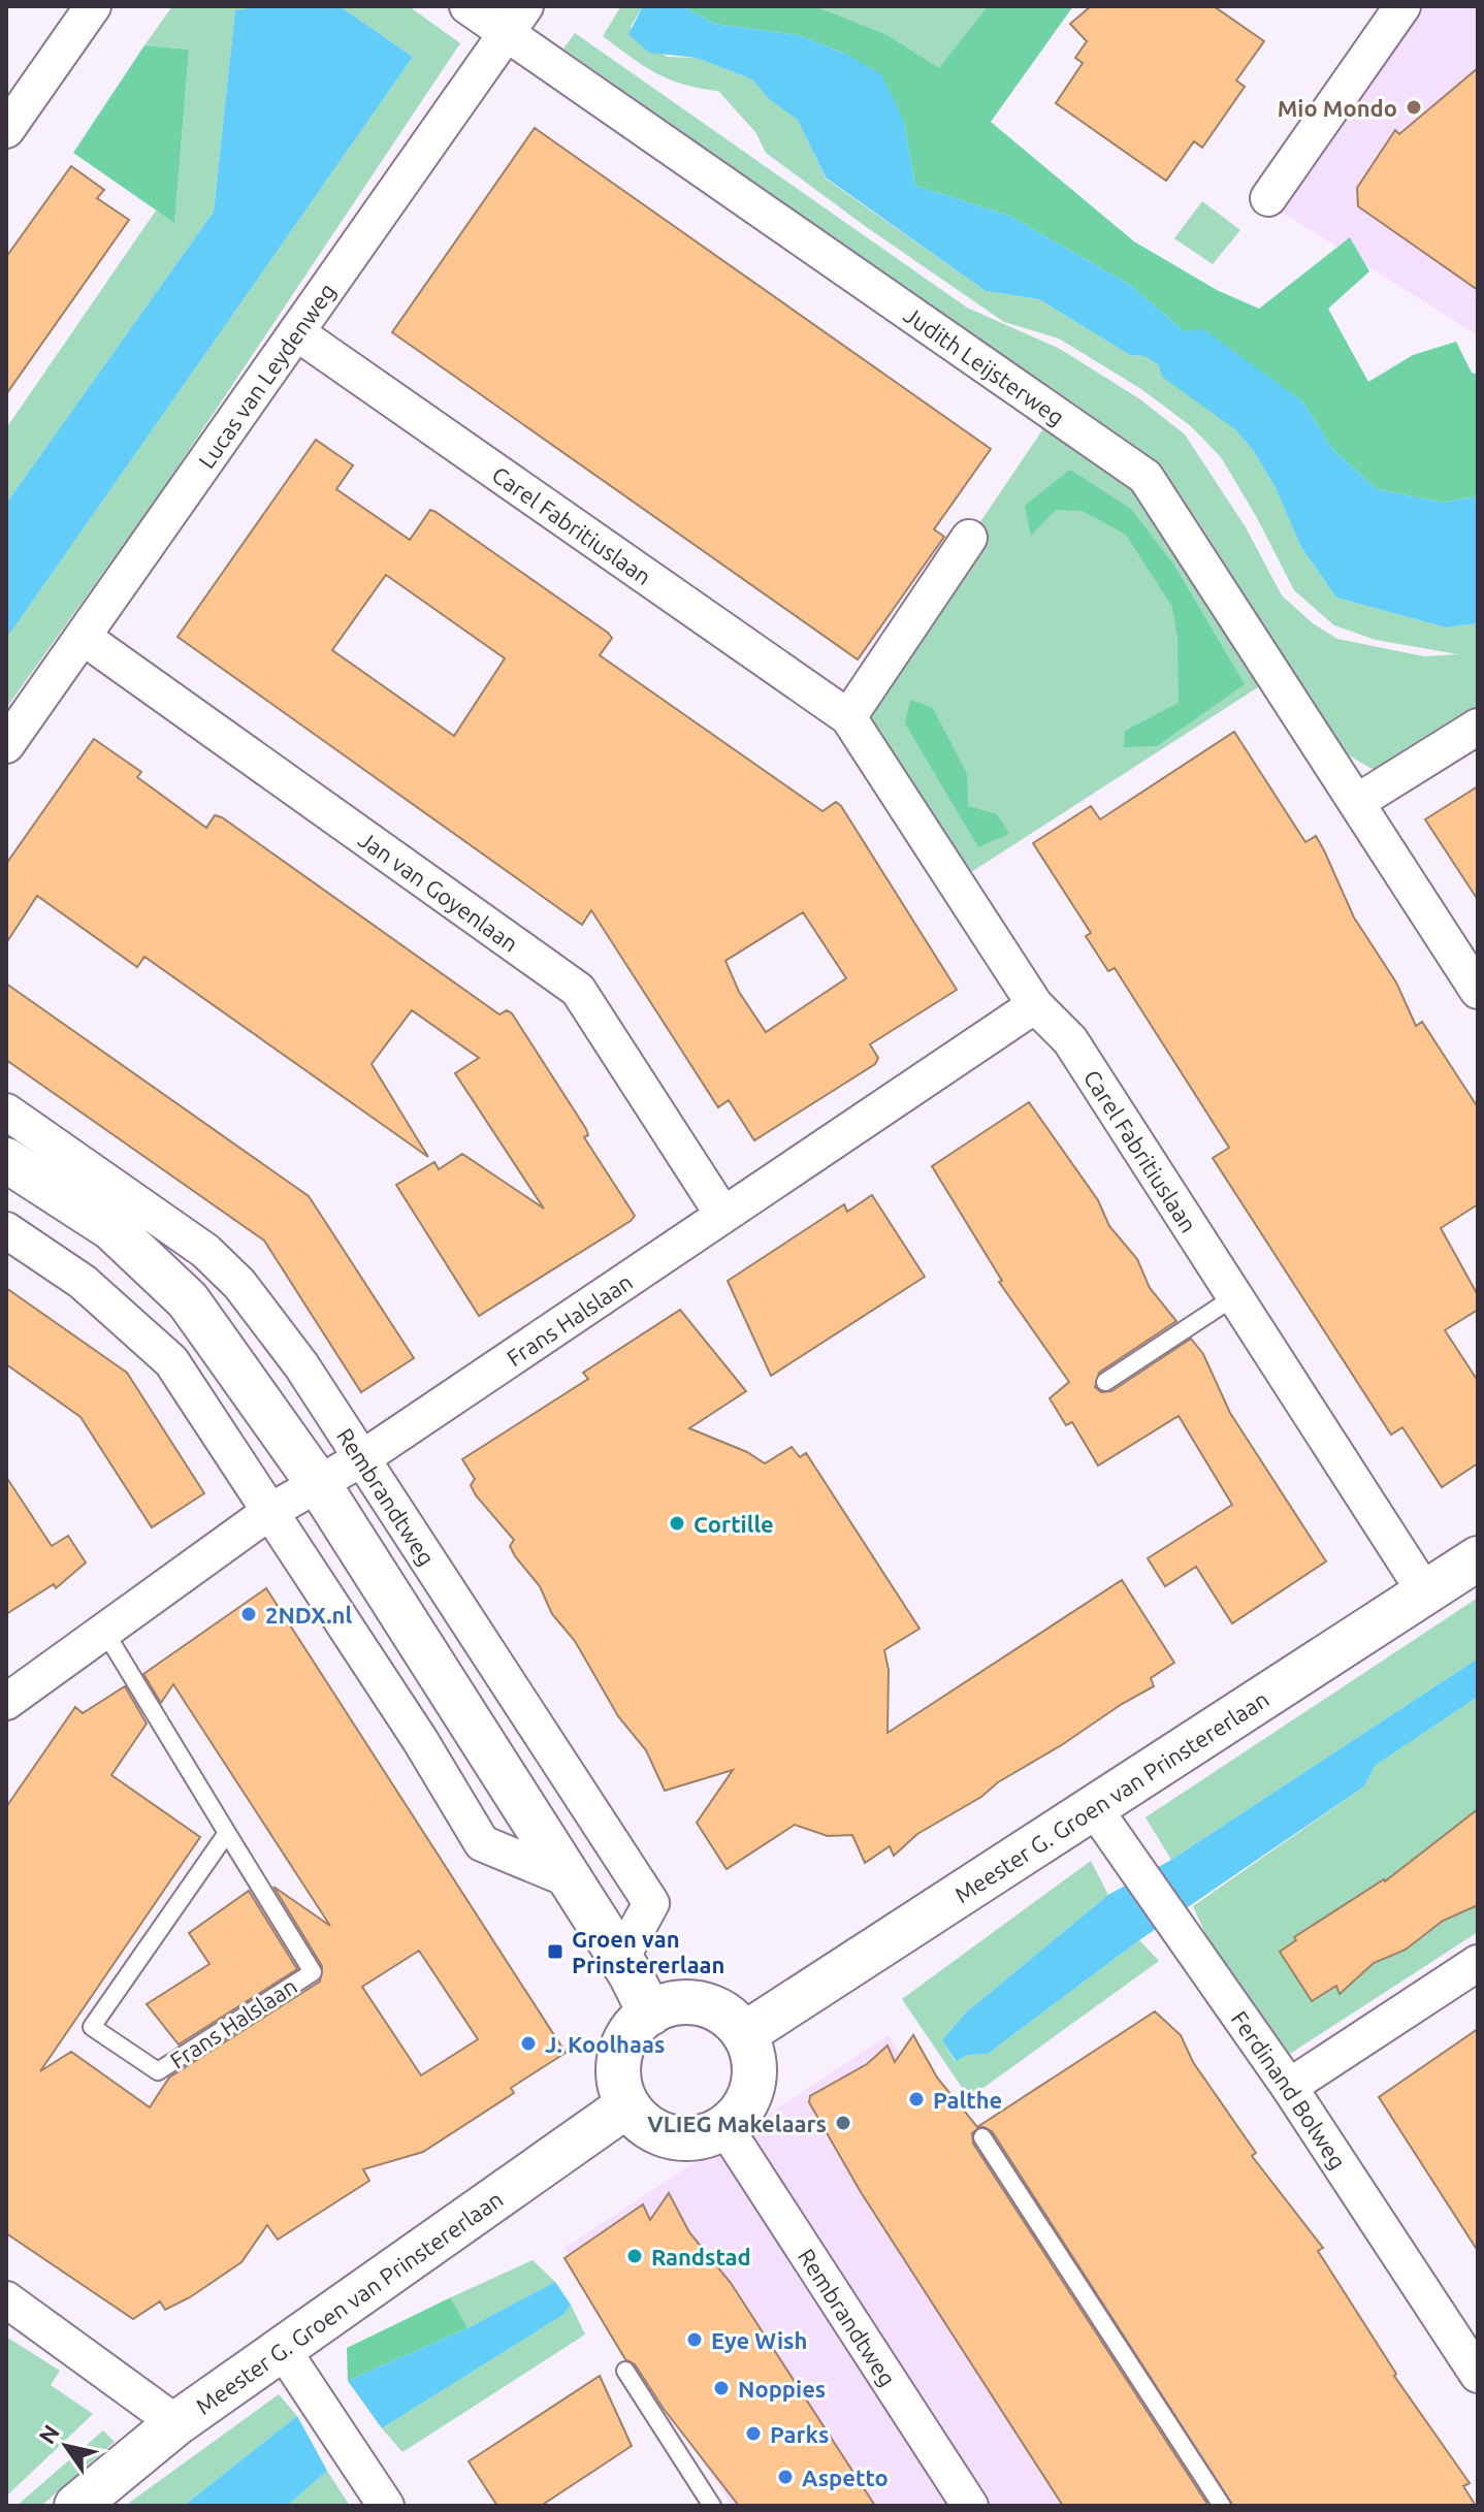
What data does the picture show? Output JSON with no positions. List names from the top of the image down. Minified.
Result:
{"streets":{"street":["Judith Leijsterweg","Lucas van Leydenweg","Carel Fabritiuslaan","Jan van Goyenlaan","Frans Halslaan","Rembrandtweg","Meester G. Groen van Prinstererlaan","Ferdinand Bolweg"]},"crossings":[["Judith Leijsterweg","Lucas van Leydenweg"],["Lucas van Leydenweg","Carel Fabritiuslaan"],["Lucas van Leydenweg","Jan van Goyenlaan"],["Carel Fabritiuslaan","Frans Halslaan"],["Carel Fabritiuslaan","Meester G. Groen van Prinstererlaan"],["Jan van Goyenlaan","Frans Halslaan"],["Frans Halslaan","Rembrandtweg"],["Rembrandtweg","Meester G. Groen van Prinstererlaan"],["Meester G. Groen van Prinstererlaan","Ferdinand Bolweg"]],"places":{"other":["Mio Mondo","Cortille","2NDX.nl","J. Koolhaas","Palthe","VLIEG Makelaars","Randstad","Eye Wish","Noppies","Parks","Aspetto"],"transit":["Groen van Prinstererlaan"]},"north":"top left"}
